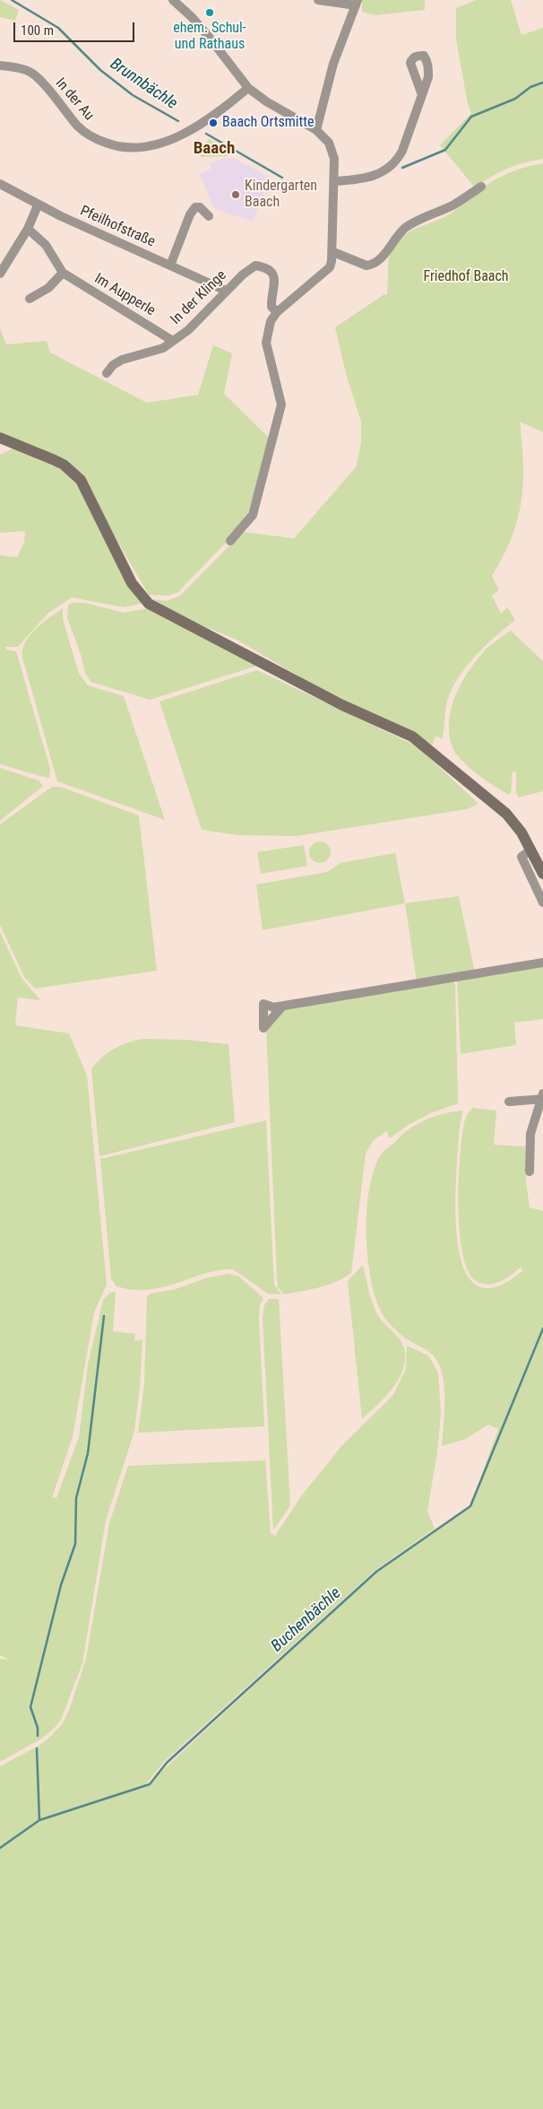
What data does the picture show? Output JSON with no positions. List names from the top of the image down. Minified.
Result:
{"streets":{"street":["In der Au","Pfeilhofstraße","Im Aupperle","In der Klinge"]},"crossings":[["Pfeilhofstraße","In der Klinge"],["Im Aupperle","In der Klinge"]],"districts":["Baach"],"water":["Brunnbächle","Buchenbächle"],"parks":["Friedhof Baach"],"places":["ehem. Schul- und Rathaus","Baach Ortsmitte","Kindergarten Baach"],"scale_bar":"100 m"}
